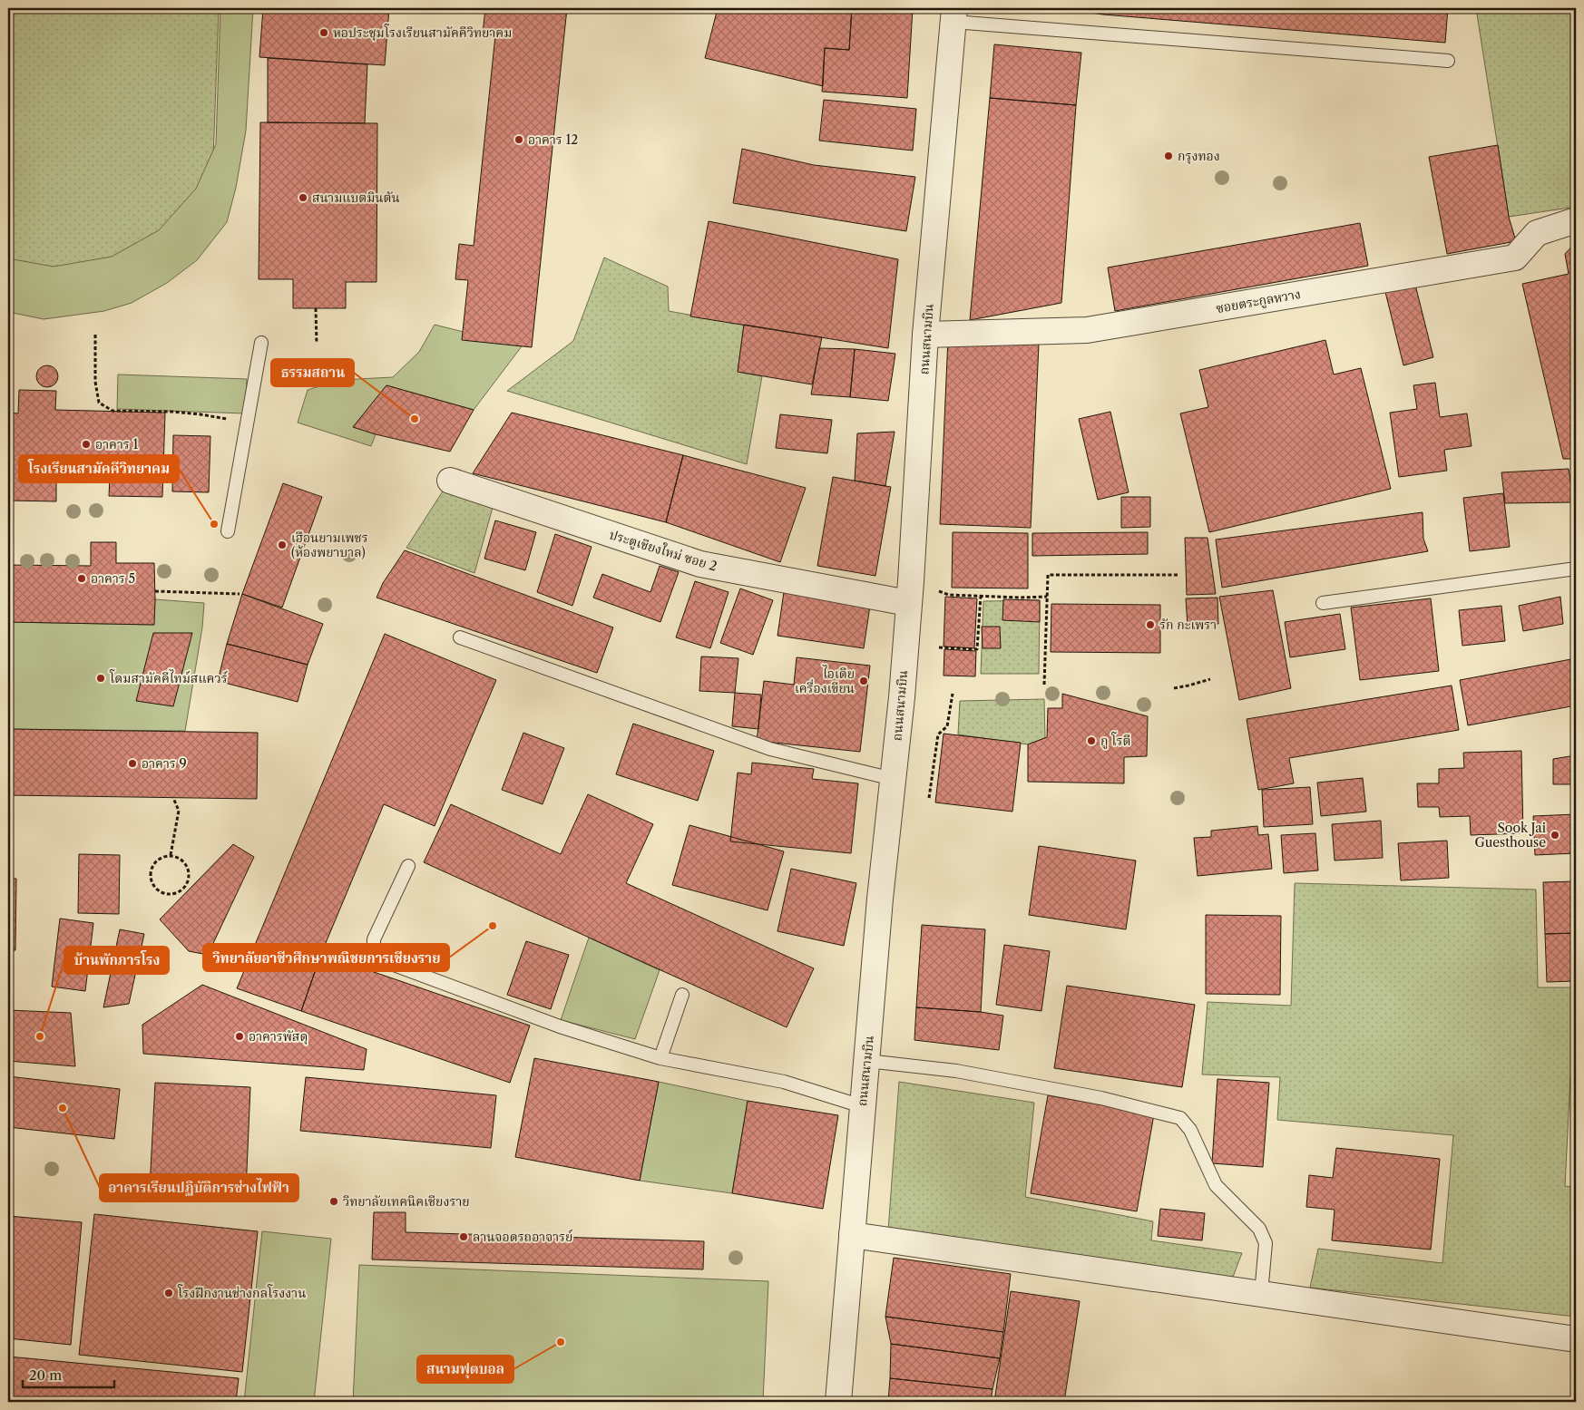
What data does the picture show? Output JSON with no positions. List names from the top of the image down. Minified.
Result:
{"streets":{"street":["ซอยตระกูลหวาง","ถนนสนามบิน","ประตูเชียงใหม่ ซอย 2"]},"crossings":[["ซอยตระกูลหวาง","ถนนสนามบิน"],["ถนนสนามบิน","ประตูเชียงใหม่ ซอย 2"]],"places":["หอประชุมโรงเรียนสามัคคีวิทยาคม","อาคาร 12","กรุงทอง","สนามแบตมินตัน","ธรรมสถาน","อาคาร 1","โรงเรียนสามัคคีวิทยาคม","เฮือนยามเพชร (ห้องพยาบาล)","อาคาร 5","รัก กะเพรา","โดมสามัคคีไทม์สแควร์","ไอเดีย เครื่องเขียน","กู โรตี","อาคาร 9","Sook Jai Guesthouse","วิทยาลัยอาชีวศึกษาพณิชยการเชียงราย","บ้านพักภารโรง","อาคารพัสดุ","อาคารเรียนปฏิบัติการช่างไฟฟ้า","วิทยาลัยเทคนิคเชียงราย","ลานจอดรถอาจารย์","โรงฝึกงานช่างกลโรงงาน","สนามฟุตบอล"],"scale_bar":"20 m"}
